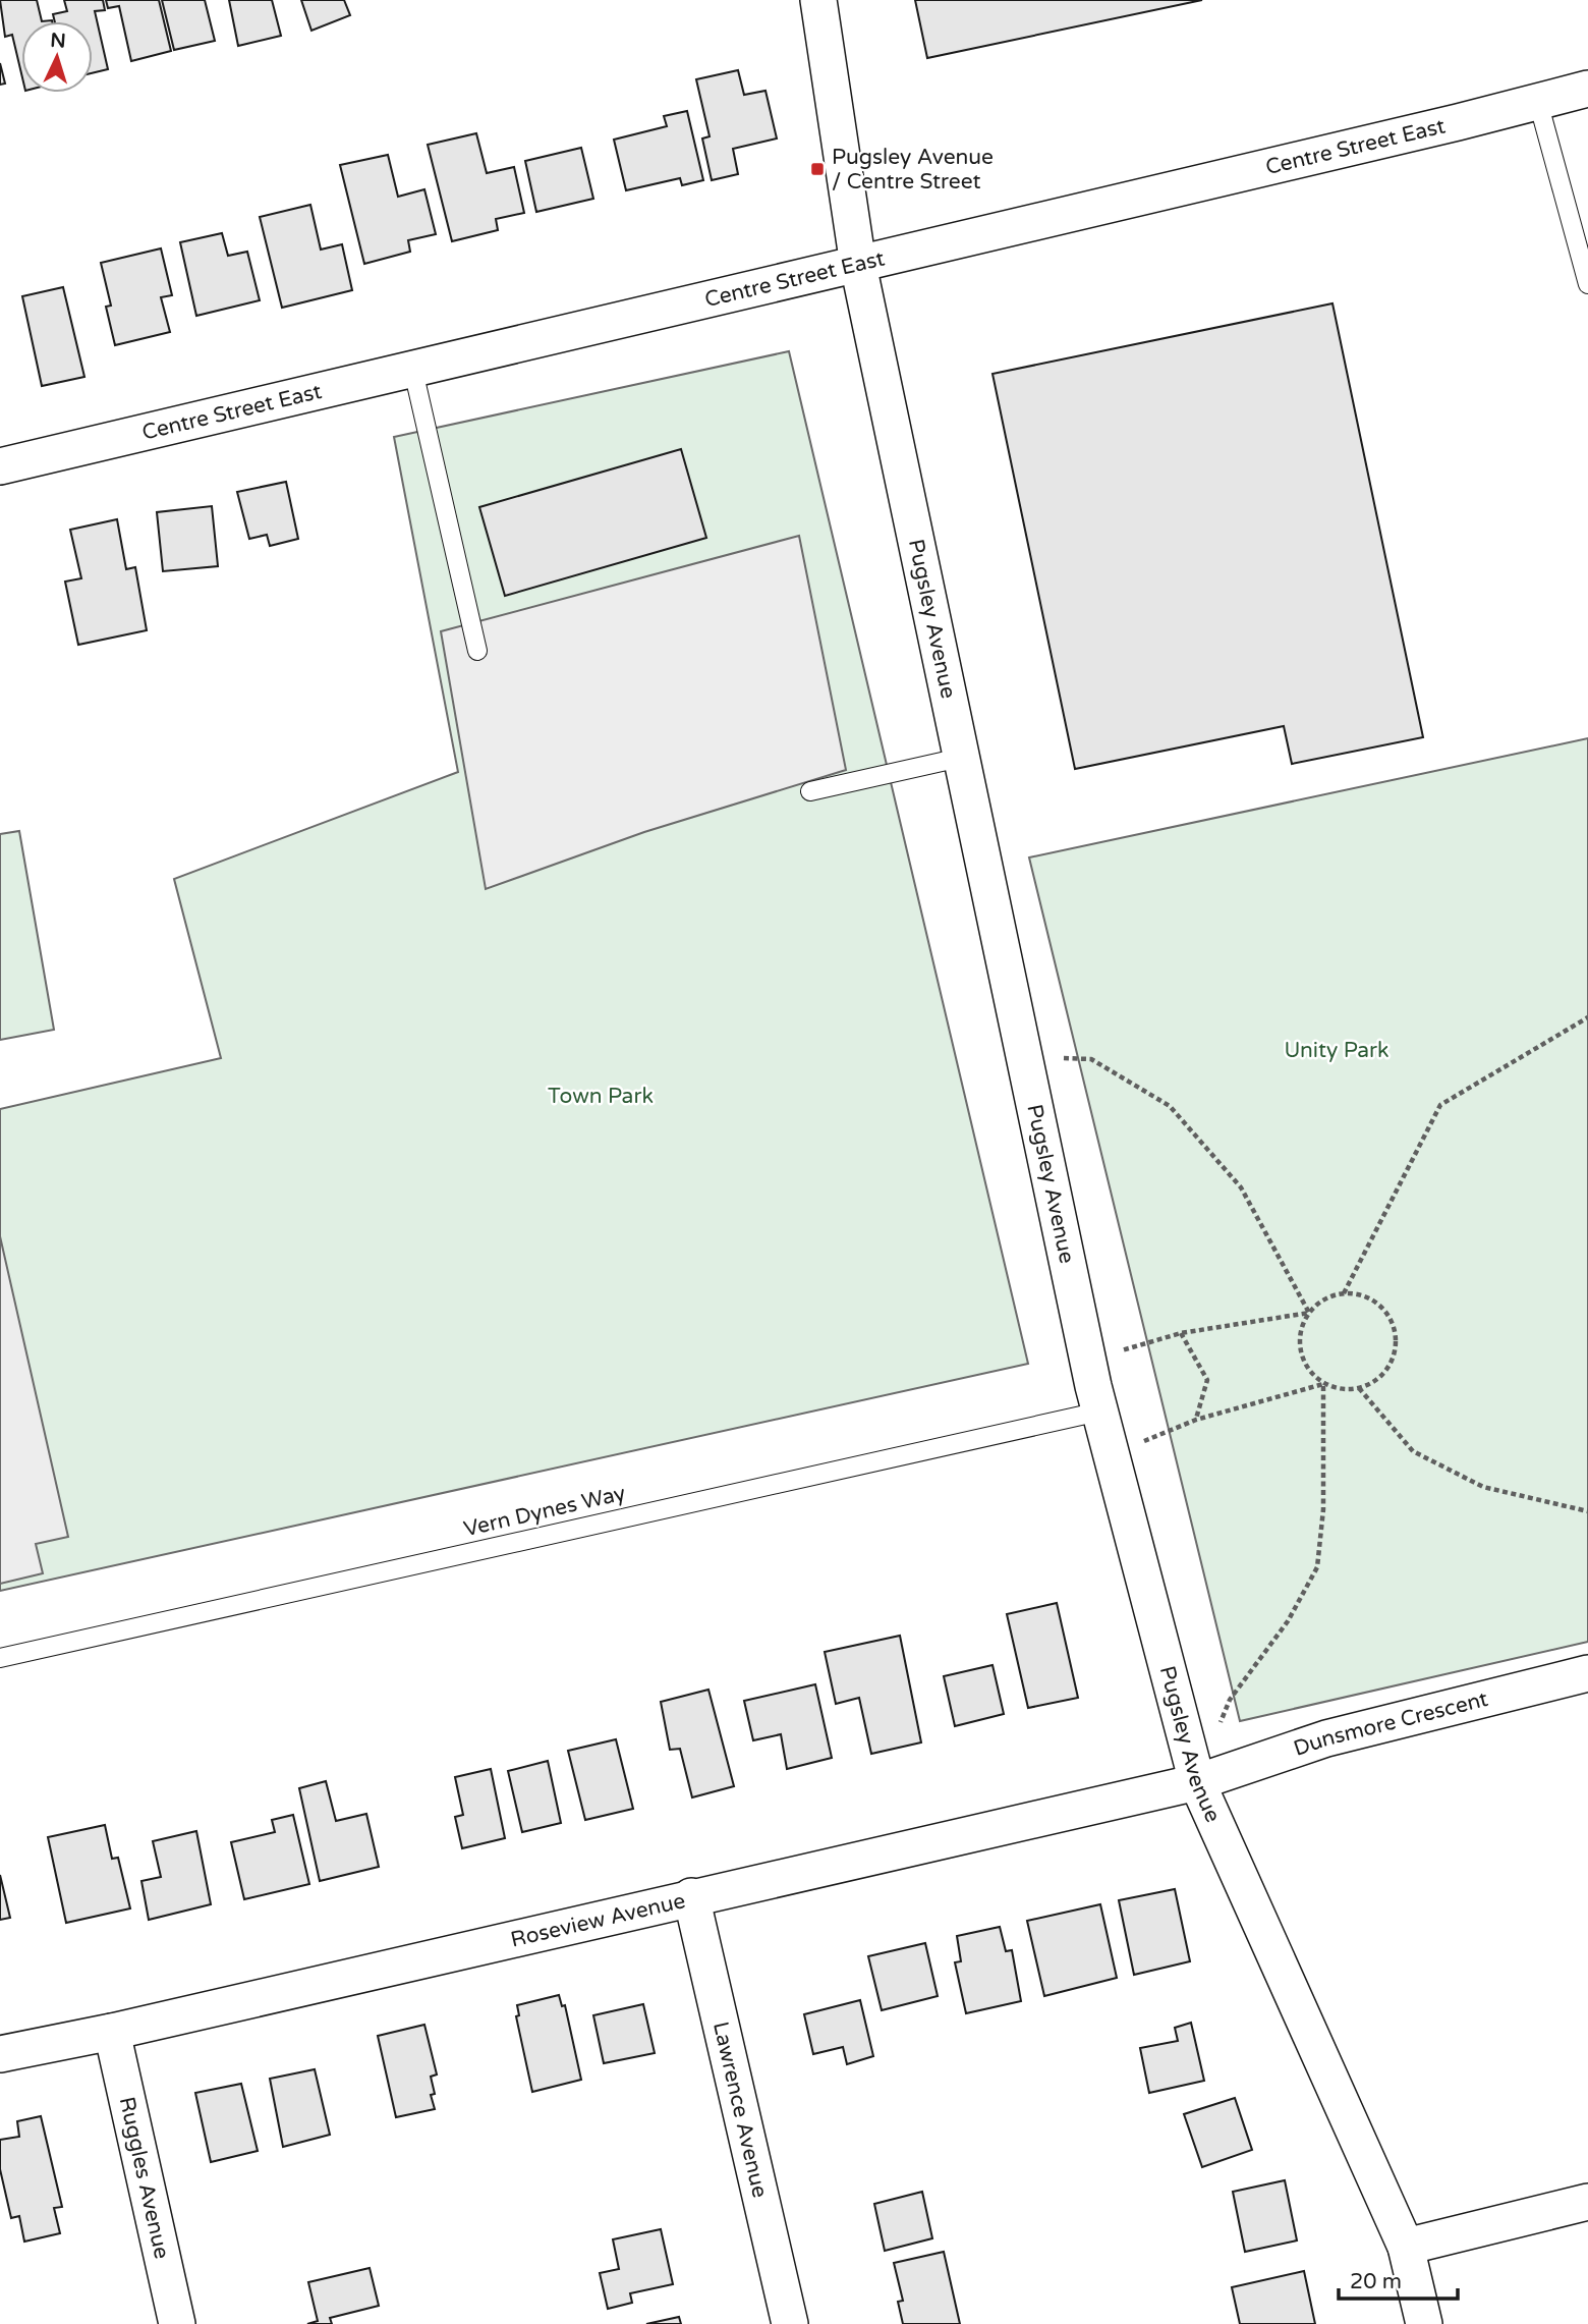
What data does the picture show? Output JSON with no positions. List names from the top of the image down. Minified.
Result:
{"streets":{"street":["Centre Street East","Pugsley Avenue","Dunsmore Crescent","Roseview Avenue","Lawrence Avenue","Ruggles Avenue"],"lane":["Vern Dynes Way"]},"crossings":[["Centre Street East","Pugsley Avenue"],["Pugsley Avenue","Vern Dynes Way"],["Pugsley Avenue","Dunsmore Crescent"],["Pugsley Avenue","Roseview Avenue"],["Dunsmore Crescent","Roseview Avenue"],["Roseview Avenue","Lawrence Avenue"],["Roseview Avenue","Ruggles Avenue"]],"parks":["Unity Park","Town Park"],"places":{"transit":["Pugsley Avenue / Centre Street"]},"scale_bar":"20 m","north":"top"}
